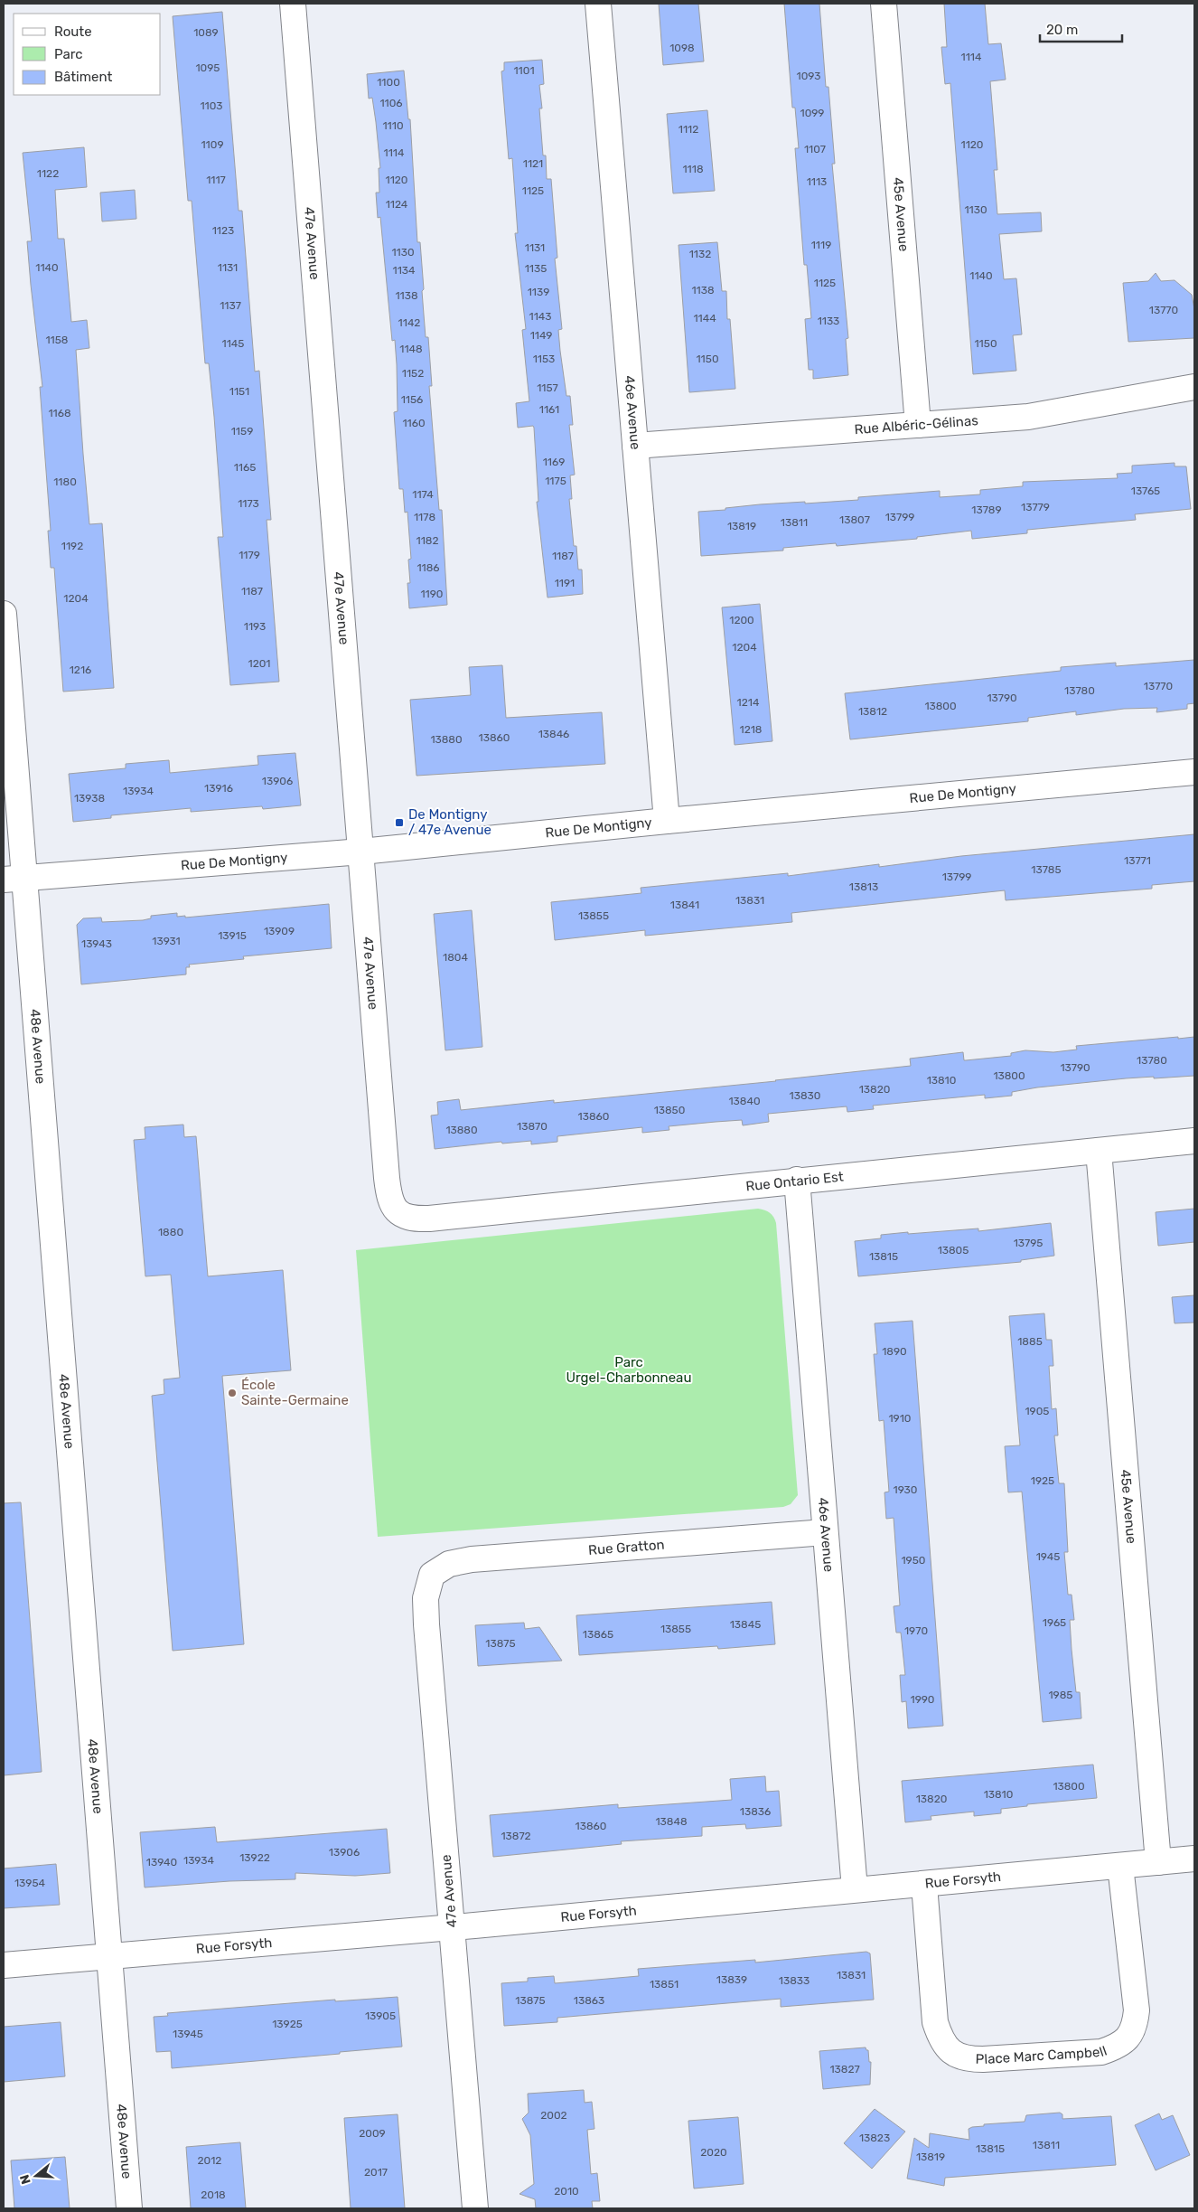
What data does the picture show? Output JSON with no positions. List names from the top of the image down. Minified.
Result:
{"streets":{"street":["45e Avenue","47e Avenue","46e Avenue","Rue Albéric-Gélinas","Rue De Montigny","48e Avenue","Rue Ontario Est","Rue Gratton","Rue Forsyth","Place Marc Campbell"]},"crossings":[["45e Avenue","Rue Albéric-Gélinas"],["45e Avenue","Rue Ontario Est"],["45e Avenue","Rue Forsyth"],["47e Avenue","Rue De Montigny"],["47e Avenue","Rue Ontario Est"],["47e Avenue","Rue Gratton"],["47e Avenue","Rue Forsyth"],["46e Avenue","Rue Albéric-Gélinas"],["46e Avenue","Rue De Montigny"],["46e Avenue","Rue Ontario Est"],["46e Avenue","Rue Gratton"],["46e Avenue","Rue Forsyth"],["Rue De Montigny","48e Avenue"],["48e Avenue","Rue Forsyth"],["Rue Forsyth","Place Marc Campbell"]],"parks":["Parc Urgel-Charbonneau"],"places":{"transit":["De Montigny / 47e Avenue"],"other":["École Sainte-Germaine"]},"house_numbers":["1089","1098","1114","1095","1101","1093","1100","1106","1103","1099","1110","1112","1109","1120","1107","1114","1121","1118","1122","1117","1120","1113","1125","1124","1130","1123","1119","1131","1130","1132","1140","1131","1135","1134","1140","1125","1138","1139","1138","1137","13770","1143","1144","1133","1142","1149","1158","1145","1150","1148","1153","1150","1152","1157","1151","1156","1161","1168","1160","1159","1169","1165","1175","1180","13765","1174","1173","13779","13789","1178","13799","13807","13811","13819","1182","1192","1179","1187","1186","1191","1187","1190","1204","1200","1193","1204","1201","1216","13770","13780","13790","1214","13800","13812","1218","13846","13860","13880","13906","13916","13934","13938","13771","13785","13799","13813","13831","13841","13855","13909","13915","13931","13943","1804","13780","13790","13800","13810","13820","13830","13840","13850","13860","13870","13880","1880","13795","13805","13815","1885","1890","1905","1910","1925","1930","1945","1950","1965","13845","13855","1970","13865","13875","1985","1990","13800","13810","13820","13836","13848","13860","13872","13906","13922","13934","13940","13954","13831","13839","13833","13851","13875","13863","13905","13925","13945","13827","2002","2009","13823","13811","13815","2020","13819","2012","2017","2010","2018"],"legend":["Route","Parc","Bâtiment"],"scale_bar":"20 m","north":"left"}
